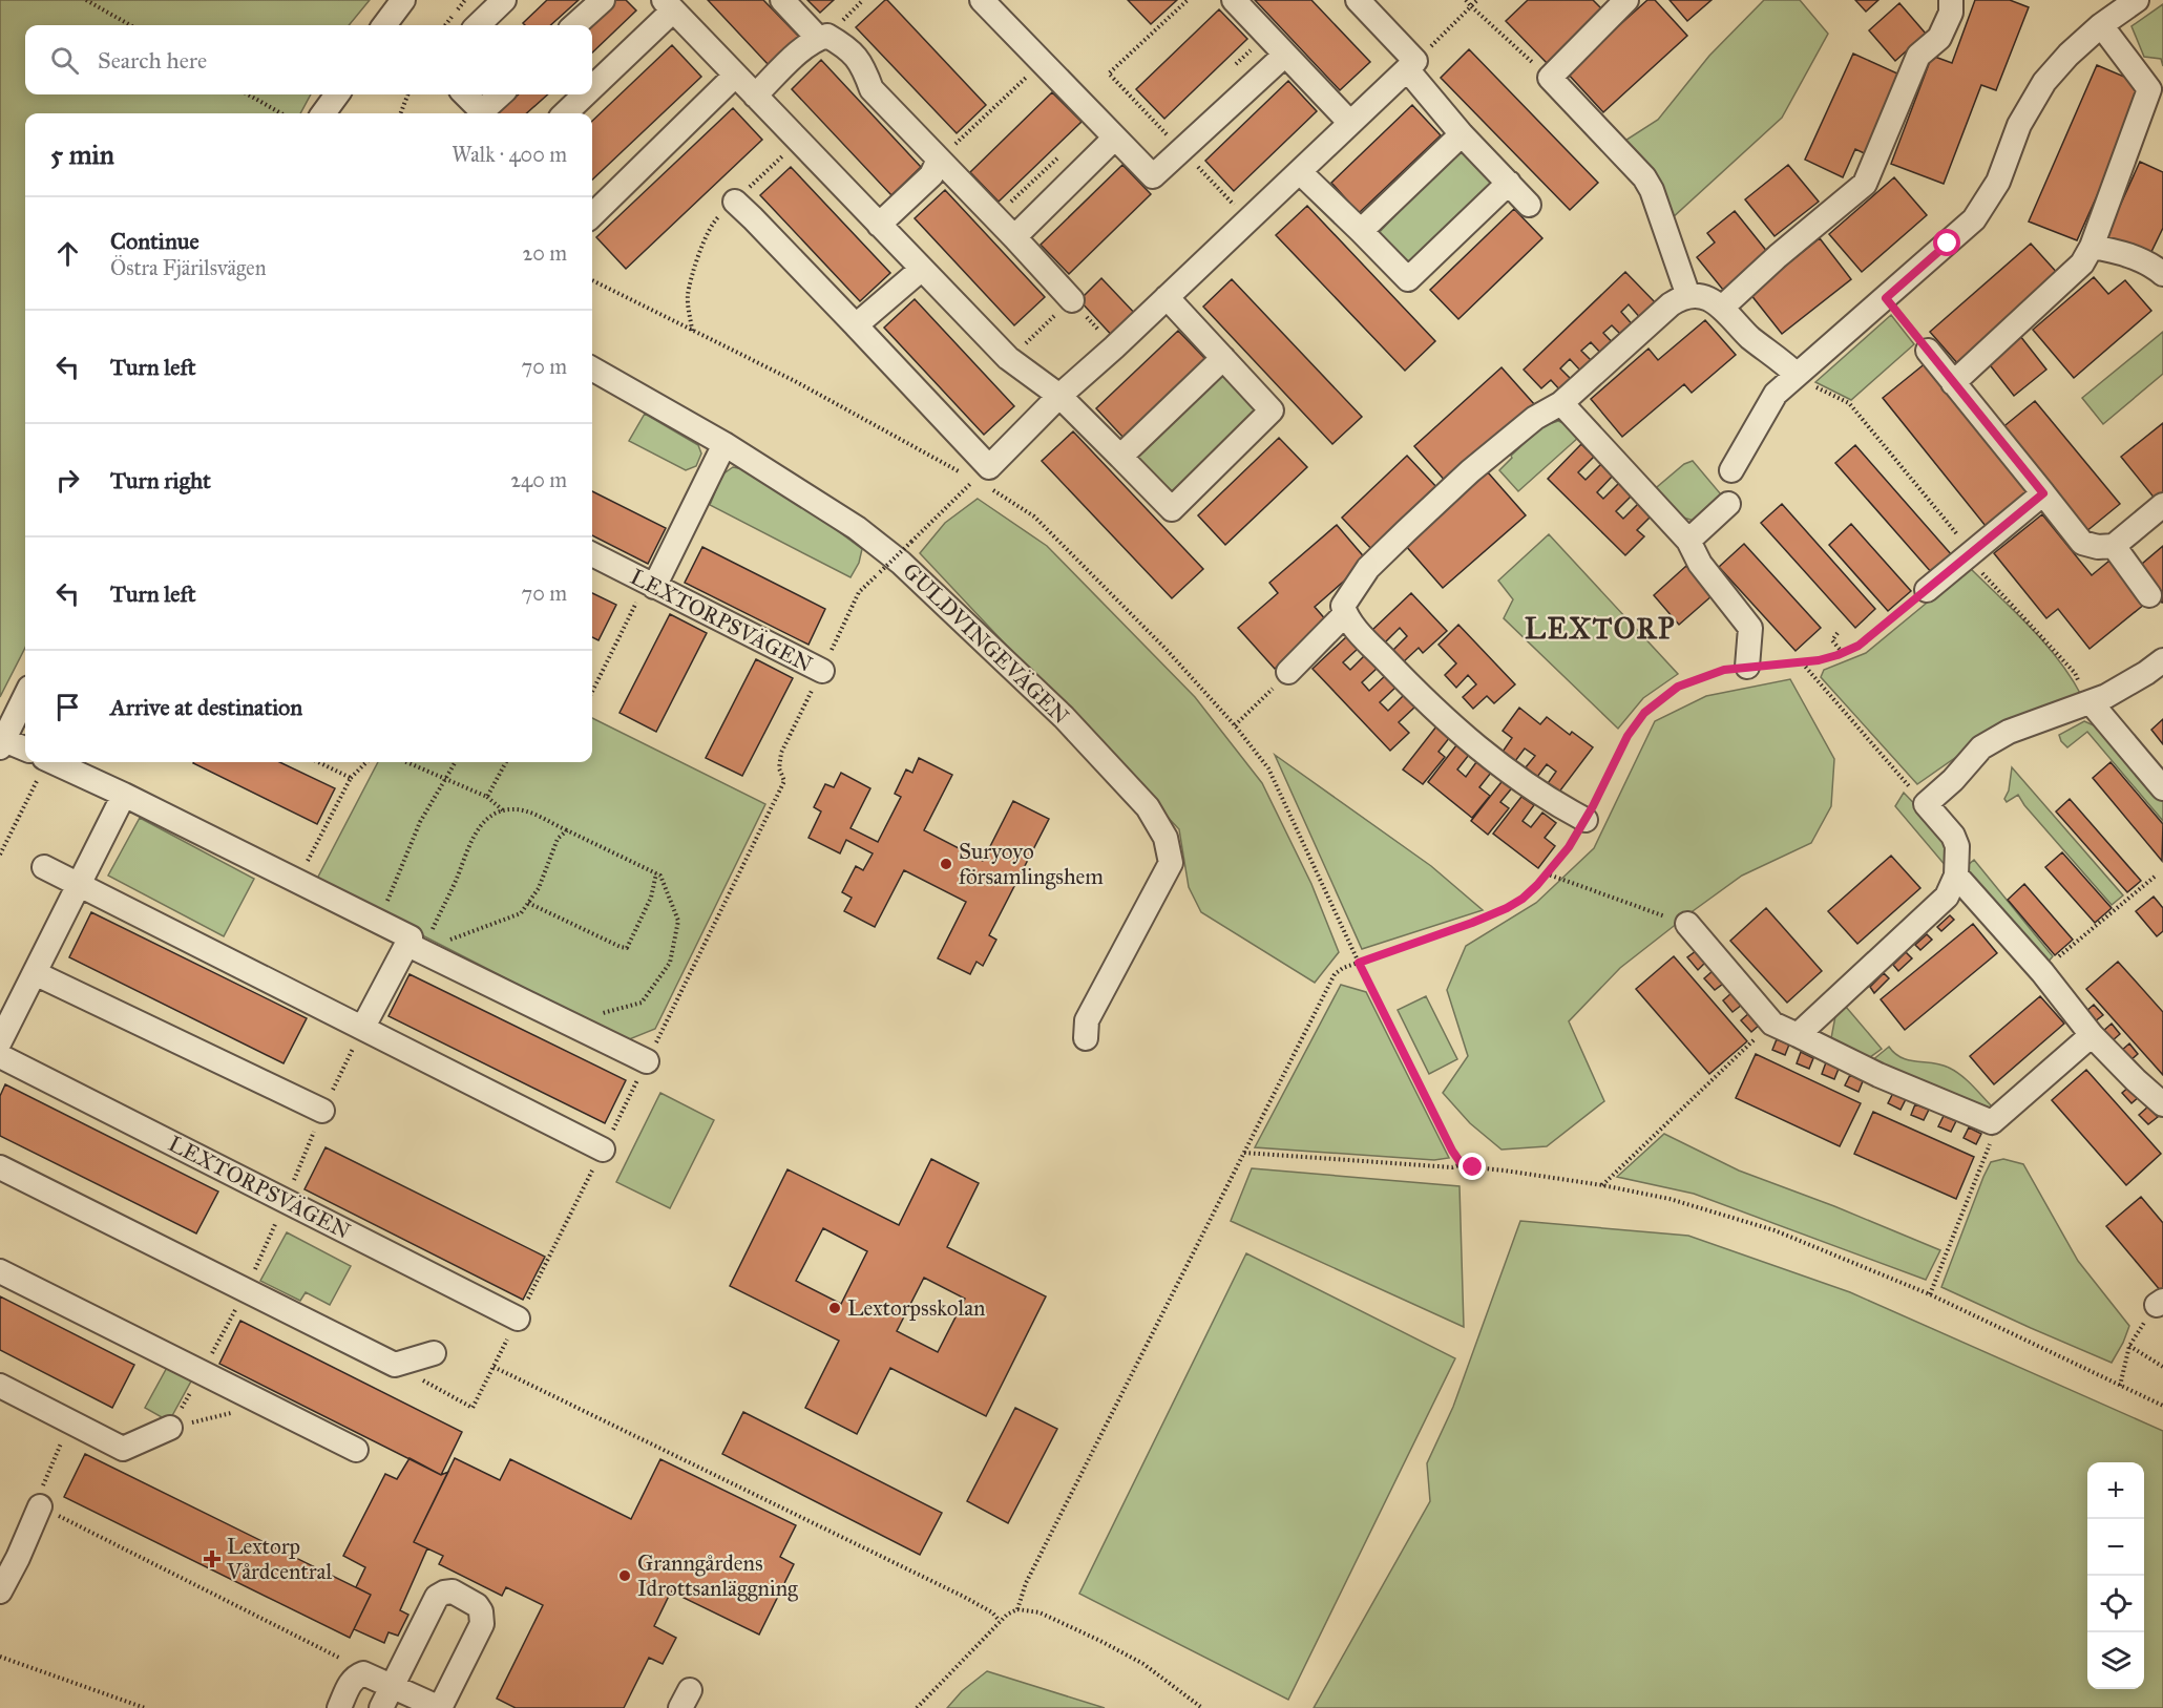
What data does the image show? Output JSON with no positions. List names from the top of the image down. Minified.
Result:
{"streets":{"street":["LEXTORPSVÄGEN","GULDVINGEVÄGEN"]},"districts":["LEXTORP"],"places":{"other":["Suryoyo församlingshem","Lextorpsskolan","Granngårdens Idrottsanläggning"],"health":["Lextorp Vårdcentral"]},"page":{"search":"Search here","heading":["5 min","Walk · 400 m"],"list":[["Continue","Östra Fjärilsvägen","20 m"],["Turn left","70 m"],["Turn right","240 m"],["Turn left","70 m"],"Arrive at destination"],"map_buttons":["+","−"]}}
